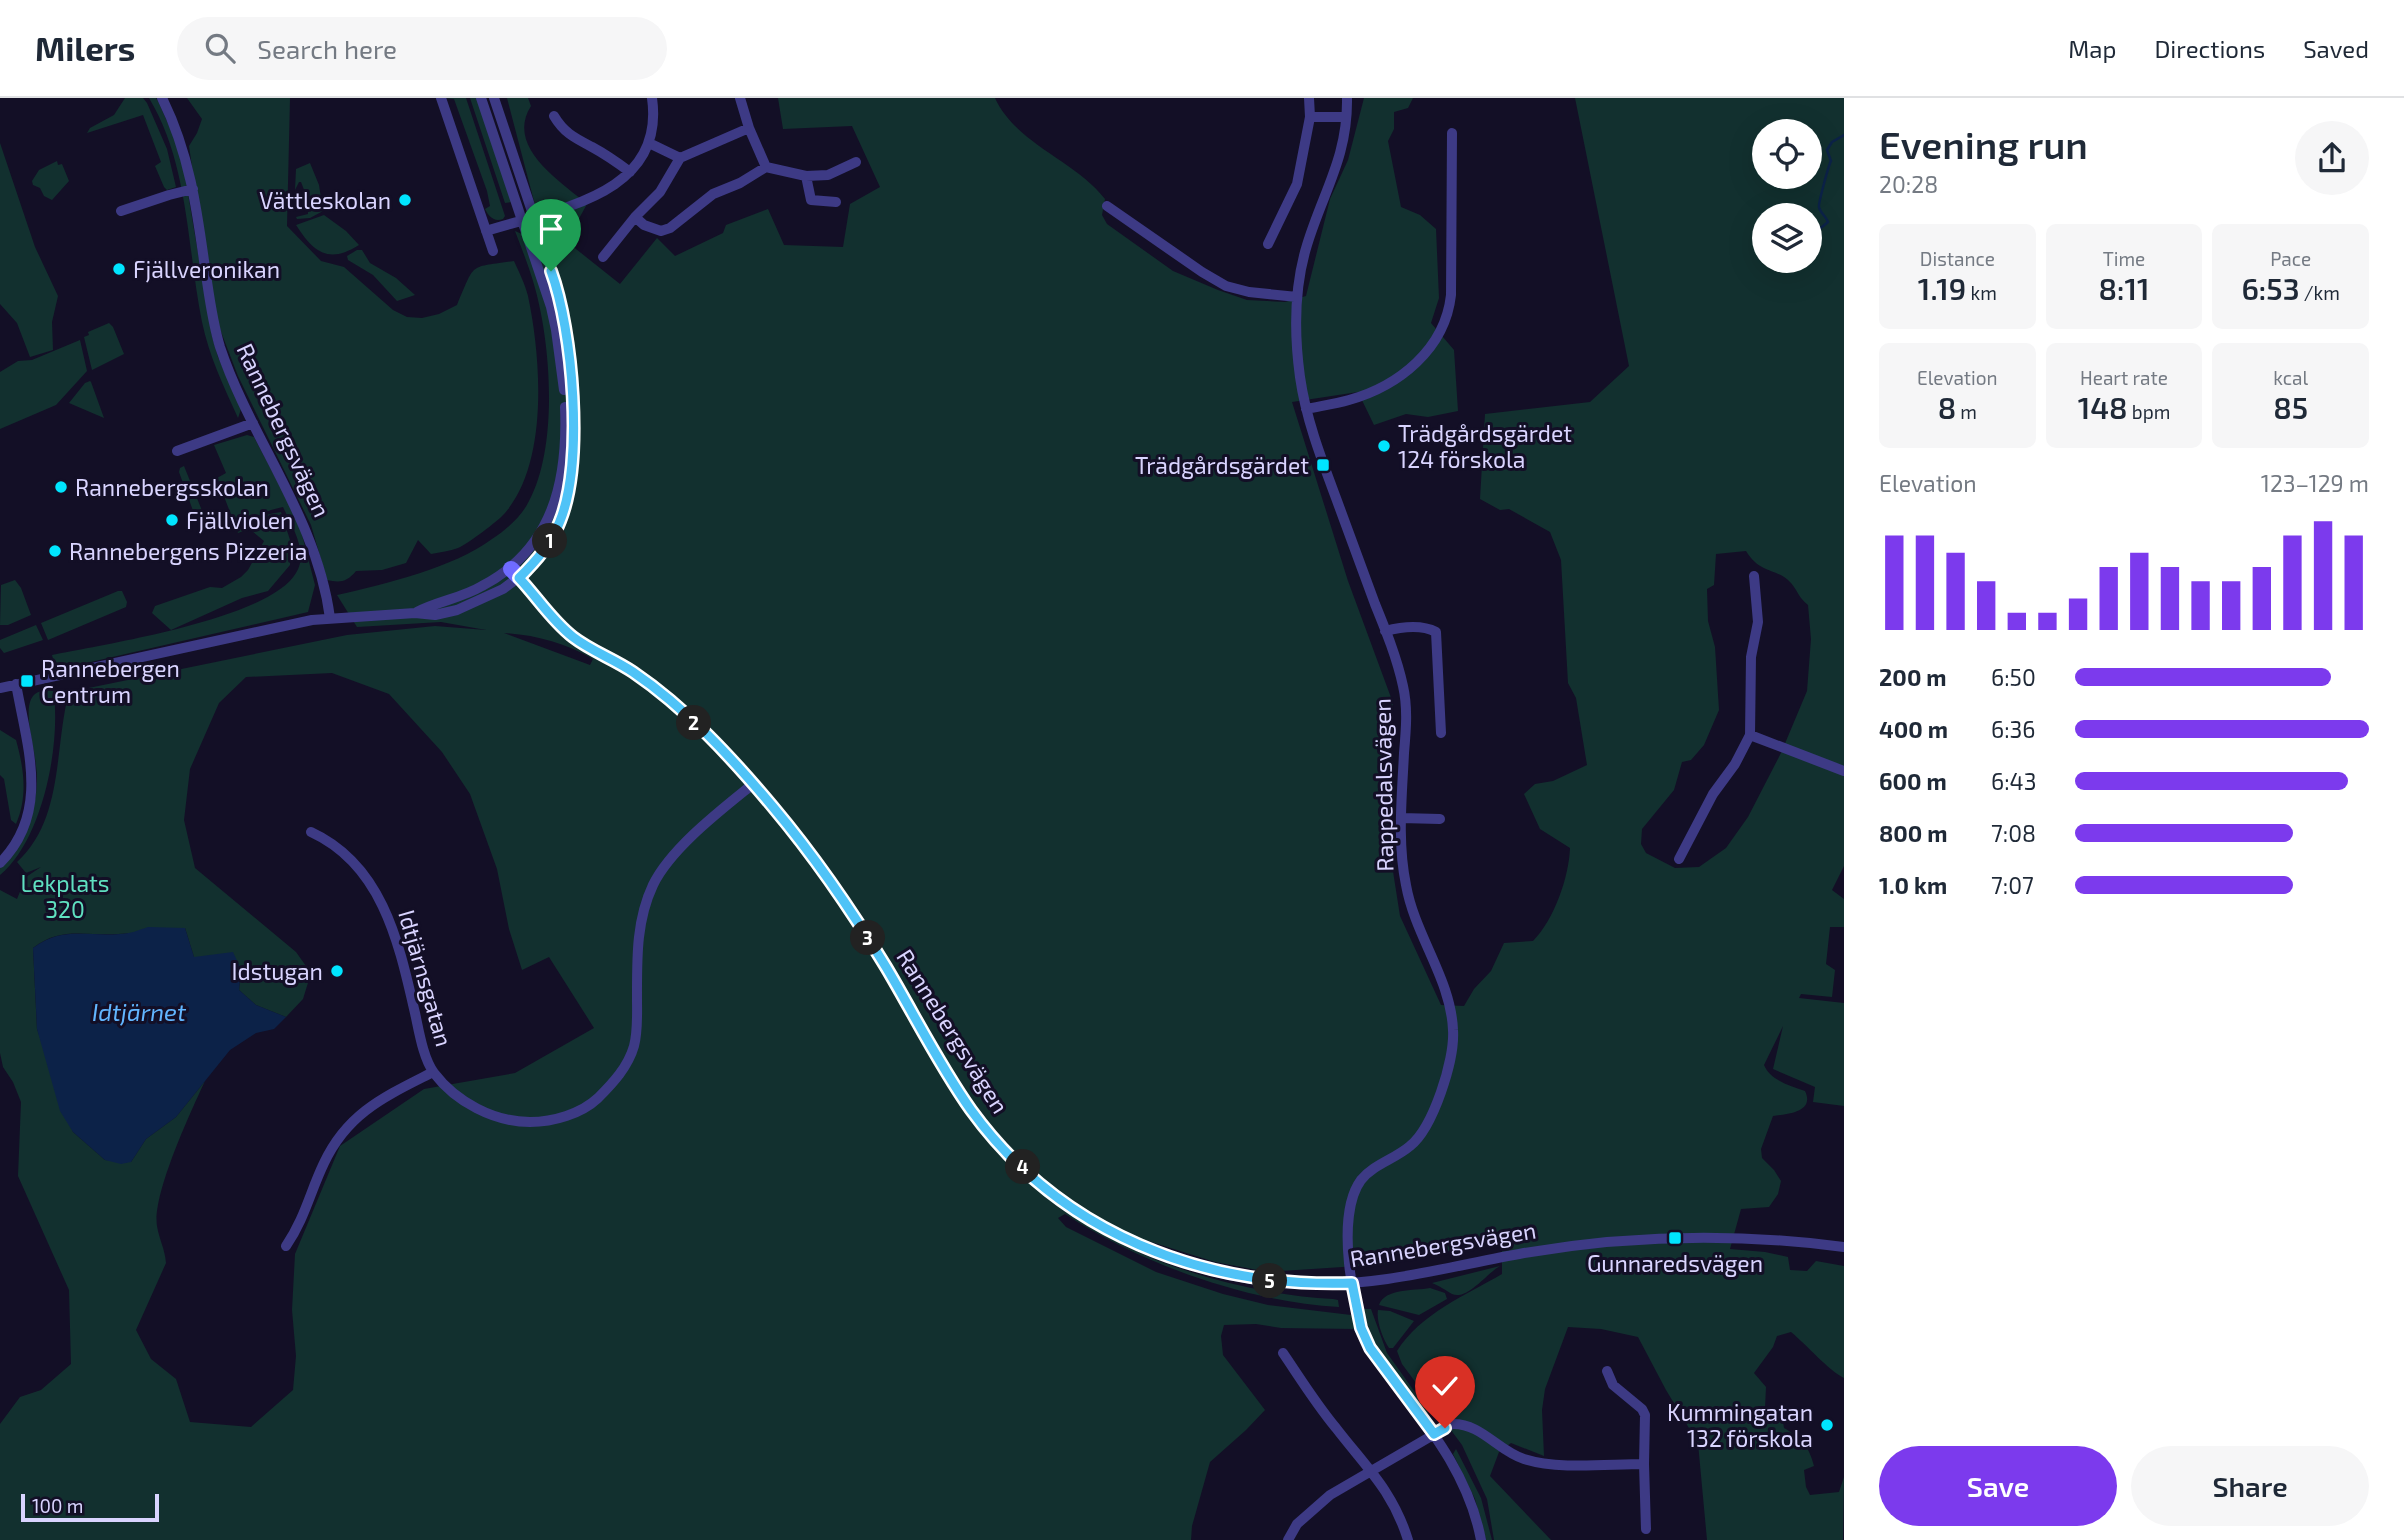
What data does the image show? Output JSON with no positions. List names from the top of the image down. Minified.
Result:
{"streets":{"street":["Rannebergsvägen","Rappedalsvägen","Idtjärnsgatan"]},"crossings":[["Rannebergsvägen","Rappedalsvägen"],["Rannebergsvägen","Idtjärnsgatan"]],"water":["Idtjärnet"],"parks":["Lekplats 320"],"places":{"other":["Vättleskolan","Fjällveronikan","Trädgårdsgärdet 124 förskola","Rannebergsskolan","Fjällviolen","Rannebergens Pizzeria","Idstugan","Kummingatan 132 förskola"],"transit":["Trädgårdsgärdet","Rannebergen Centrum","Gunnaredsvägen"]},"scale_bar":"100 m","page":{"header":"Milers","search":"Search here","nav":["Map","Directions","Saved"],"heading":["Evening run","20:28"],"stats":[["Distance","1.19 km"],["Time","8:11"],["Pace","6:53 /km"],["Elevation","8 m"],["Heart rate","148 bpm"],["kcal","85"]],"chart":["Elevation","123–129 m"],"pins":["1","2","3","4","5"],"list":[{"name":"200 m","note":"6:50"},{"name":"400 m","note":"6:36"},{"name":"600 m","note":"6:43"},{"name":"800 m","note":"7:08"},{"name":"1.0 km","note":"7:07"}],"buttons":["Save","Share"],"scale":"100 m"}}
